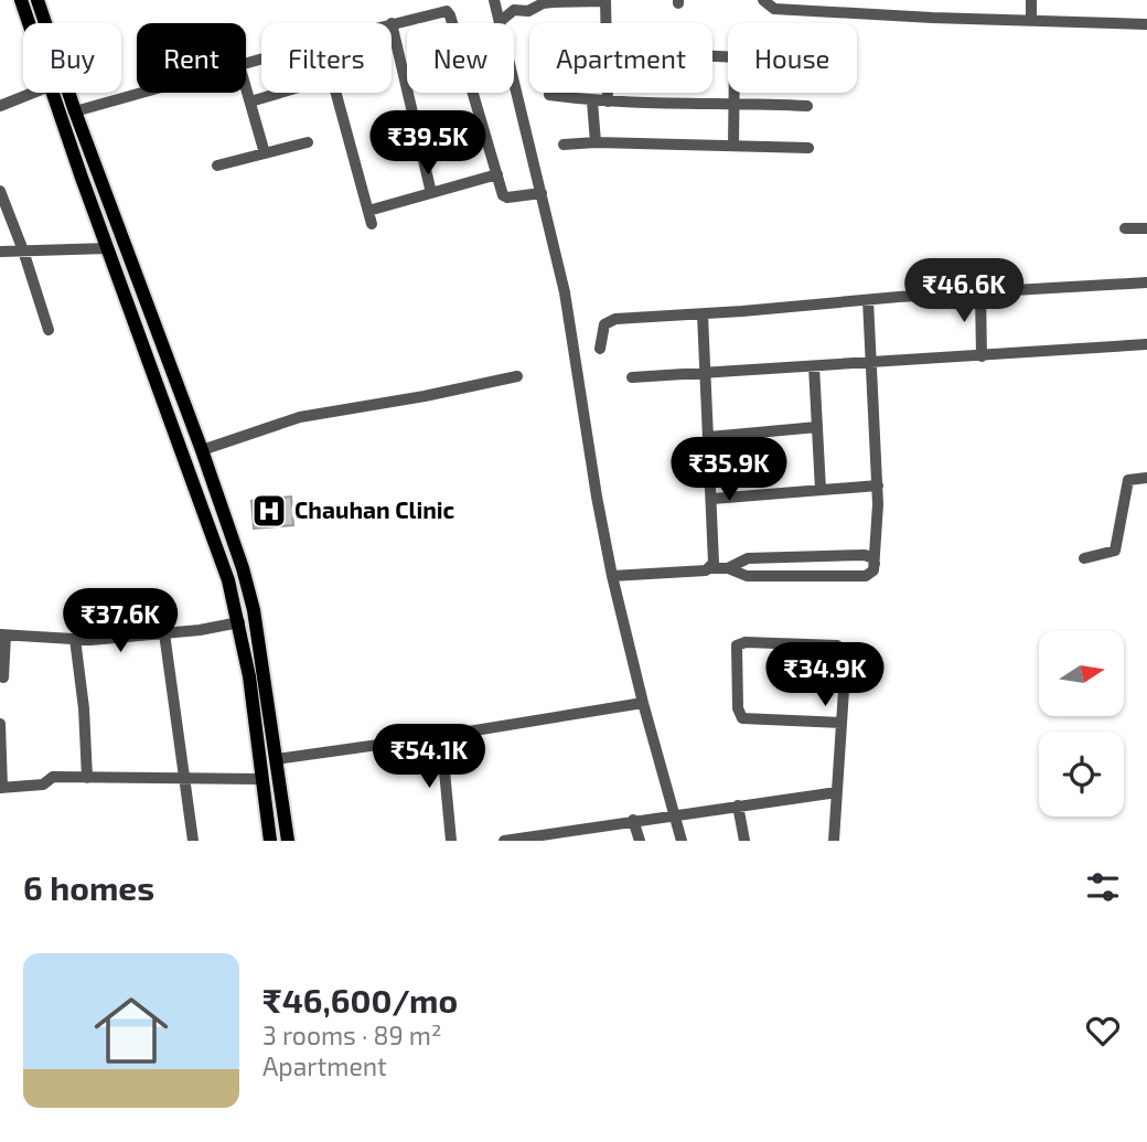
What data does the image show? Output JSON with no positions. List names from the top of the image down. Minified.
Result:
{"places":{"hospital":["Chauhan Clinic"]},"north":"right","page":{"chip":["Buy","Rent","Filters","New","Apartment","House"],"price":["₹39.5K","₹46.6K","₹35.9K","₹37.6K","₹34.9K","₹54.1K"],"heading":"6 homes","list":[{"name":"₹46,600/mo","note":"3 rooms · 89 m² · Apartment"}]}}
